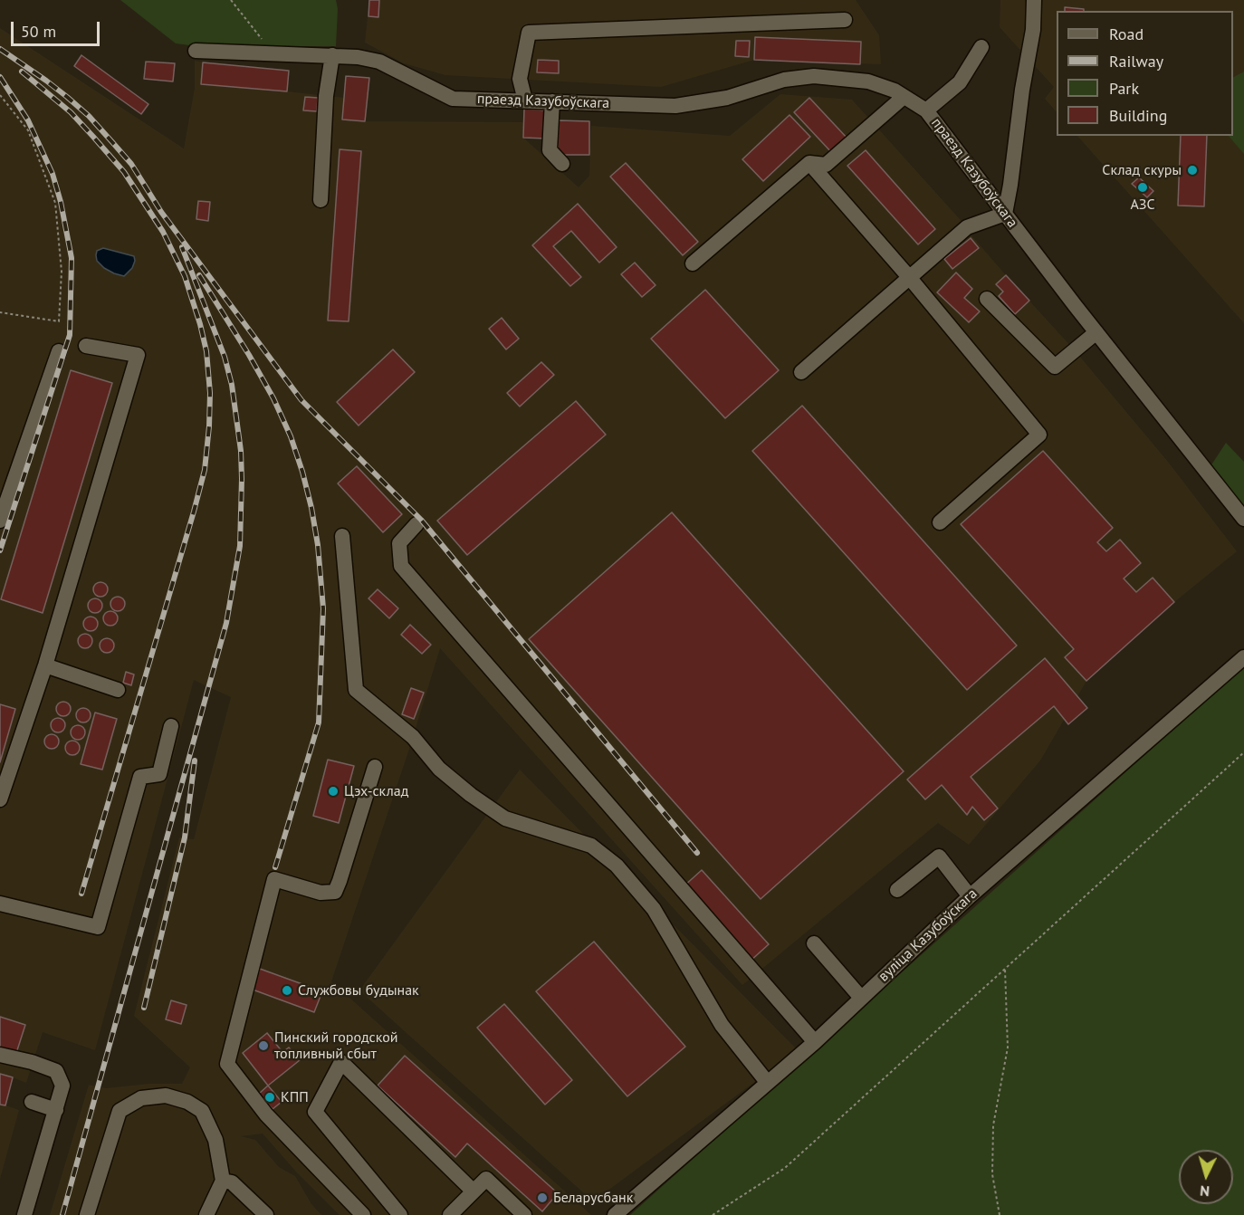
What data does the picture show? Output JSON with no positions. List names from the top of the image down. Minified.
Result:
{"streets":{"street":["праезд Казубоўскага","вуліца Казубоўскага"]},"places":["Склад скуры","АЗС","Цэх-склад","Службовы будынак","Пинский городской топливный сбыт","КПП","Беларусбанк"],"legend":["Road","Railway","Park","Building"],"scale_bar":"50 m","north":"bottom"}
